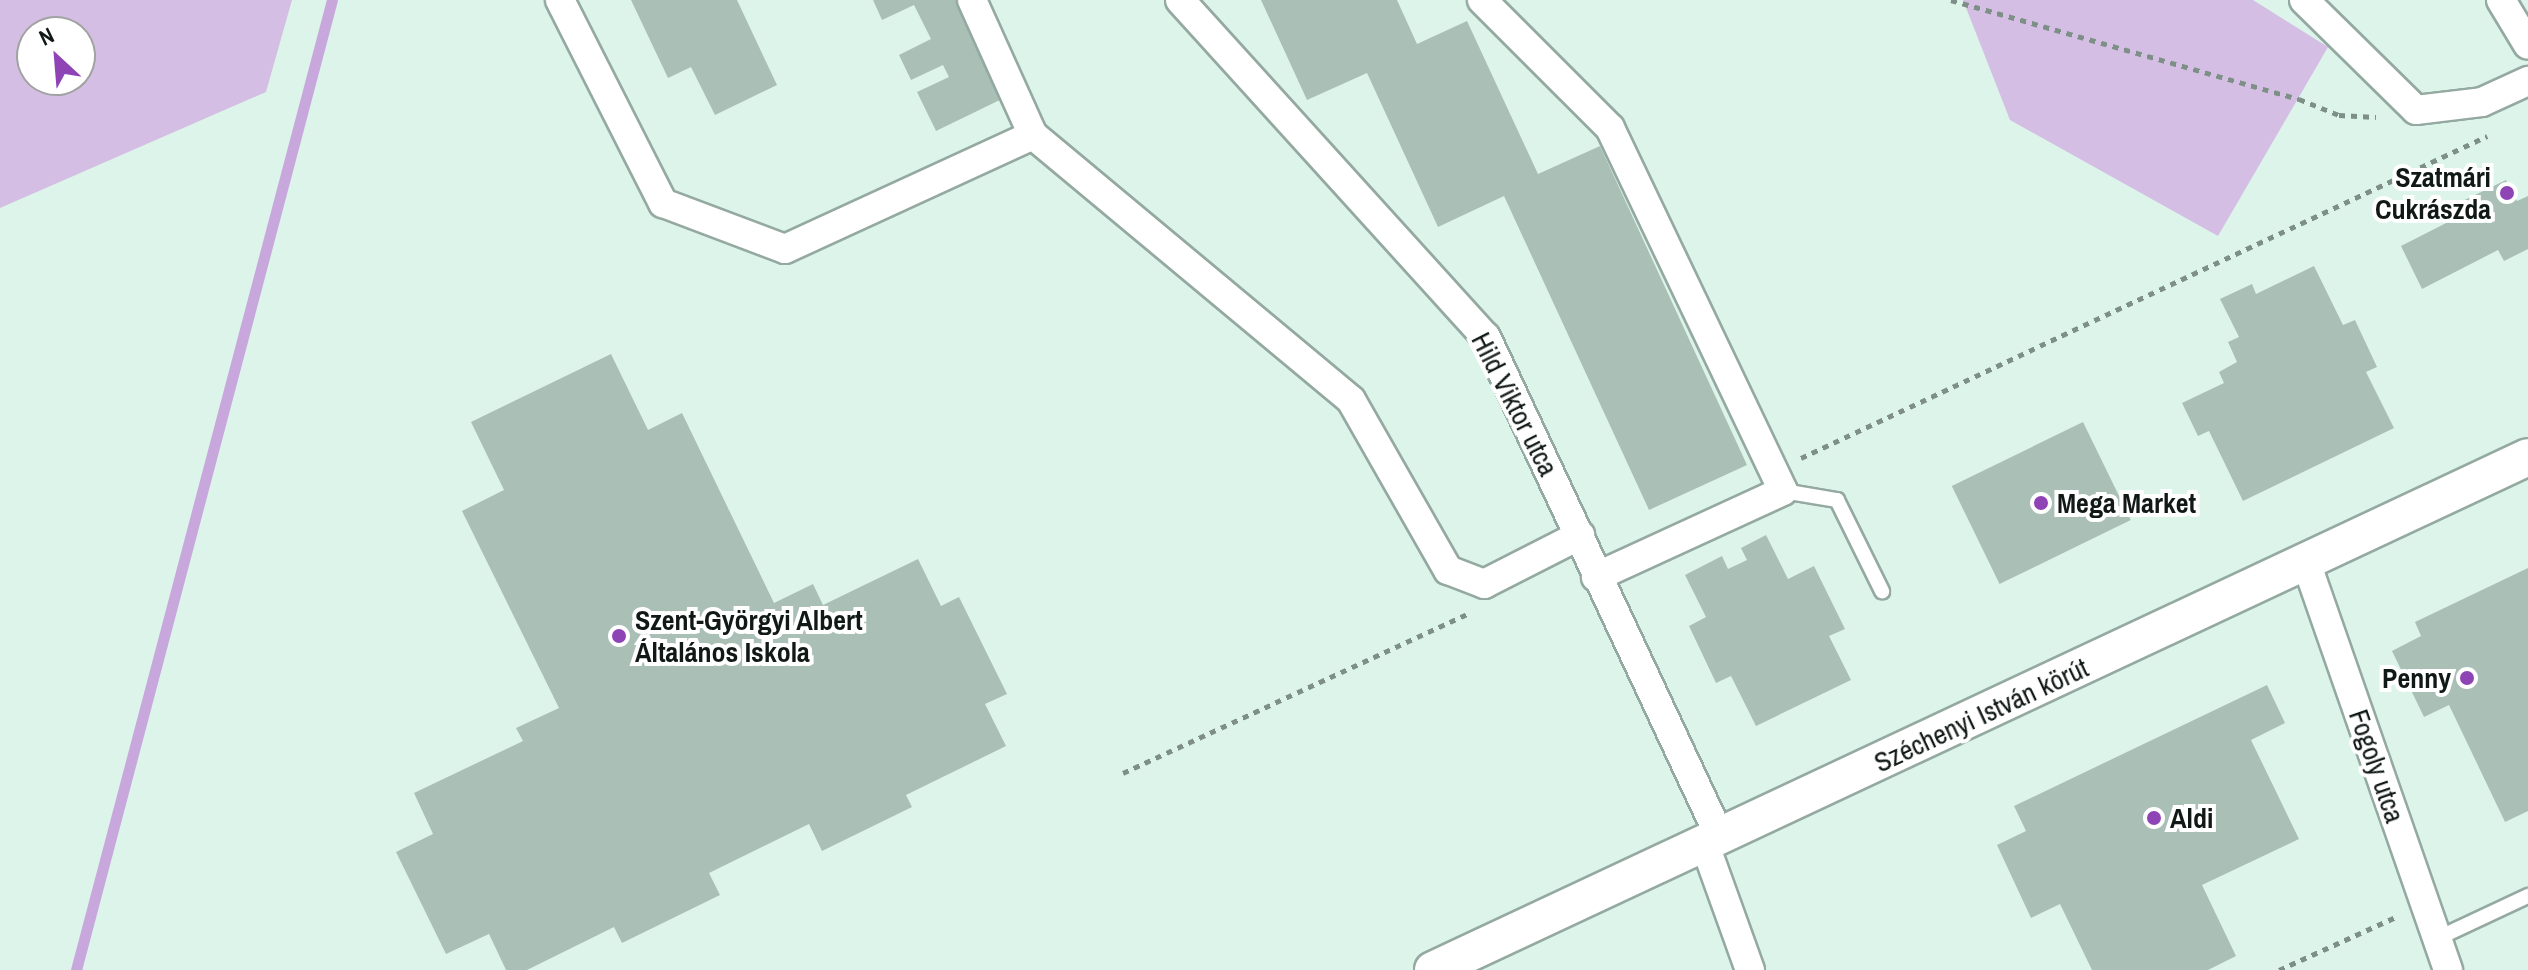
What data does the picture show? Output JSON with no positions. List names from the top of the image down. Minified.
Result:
{"streets":{"street":["Hild Viktor utca","Széchenyi István körút","Fogoly utca"]},"crossings":[["Hild Viktor utca","Széchenyi István körút"],["Széchenyi István körút","Fogoly utca"]],"places":["Szatmári Cukrászda","Mega Market","Szent-Györgyi Albert Általános Iskola","Penny","Aldi"],"north":"top left"}
